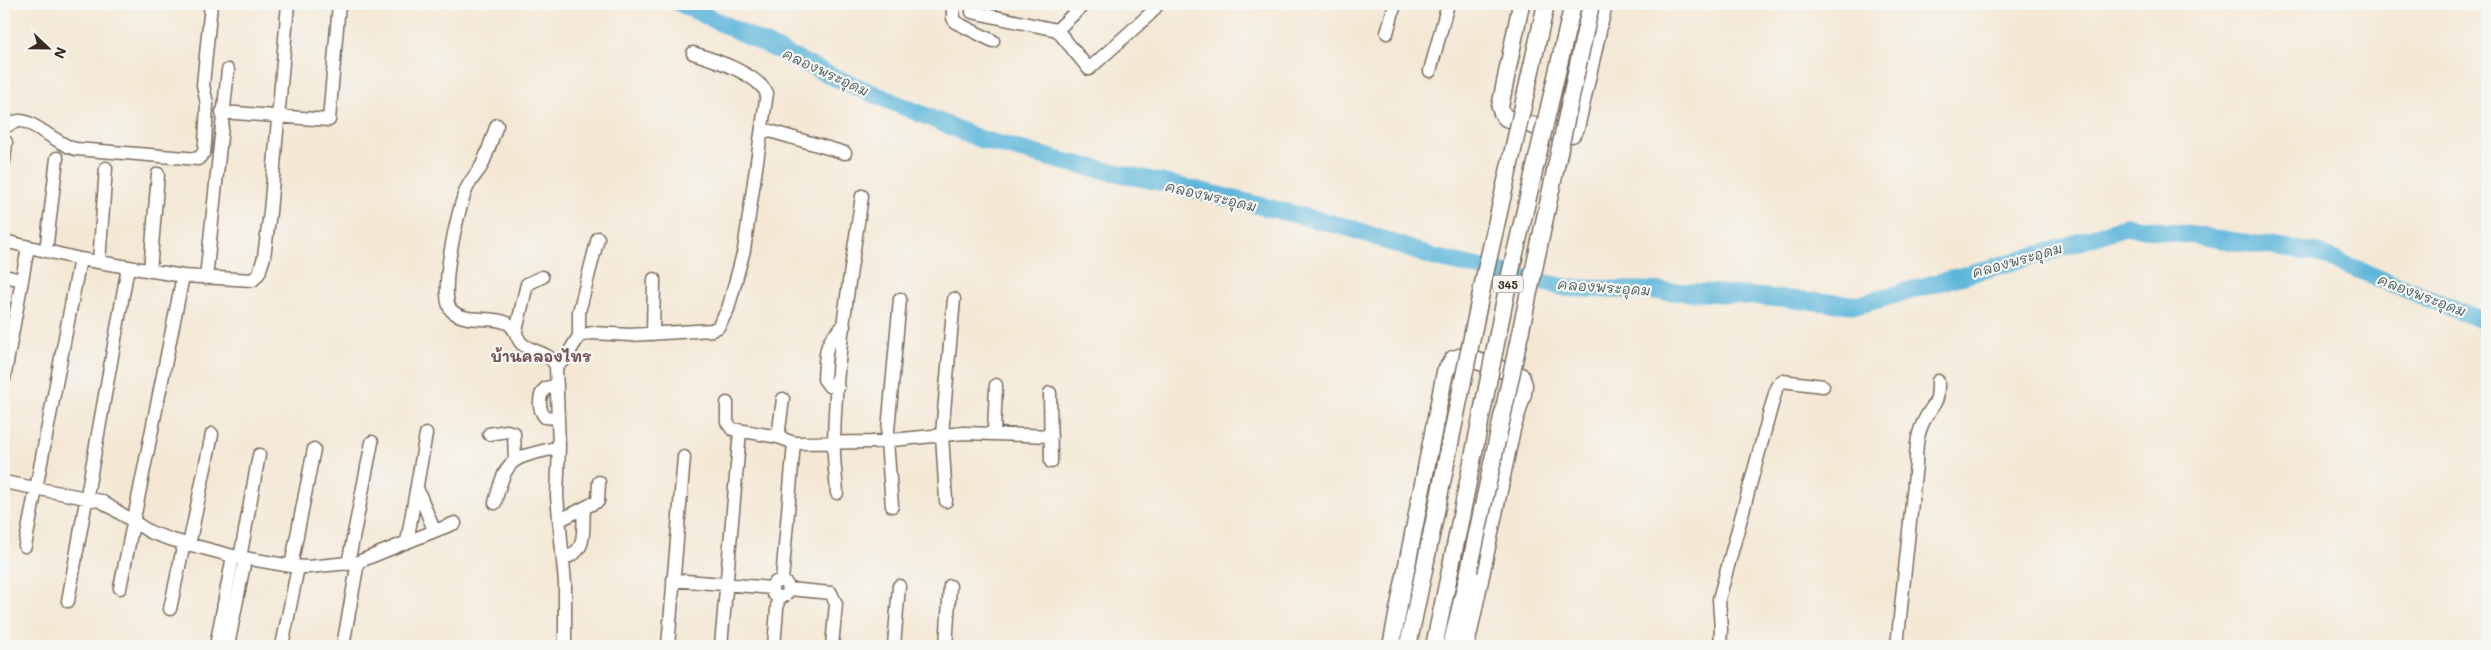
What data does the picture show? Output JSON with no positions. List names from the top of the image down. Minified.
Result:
{"streets":{"main road":["345"]},"districts":["บ้านคลองไทร"],"water":["คลองพระอุดม"],"north":"right"}
